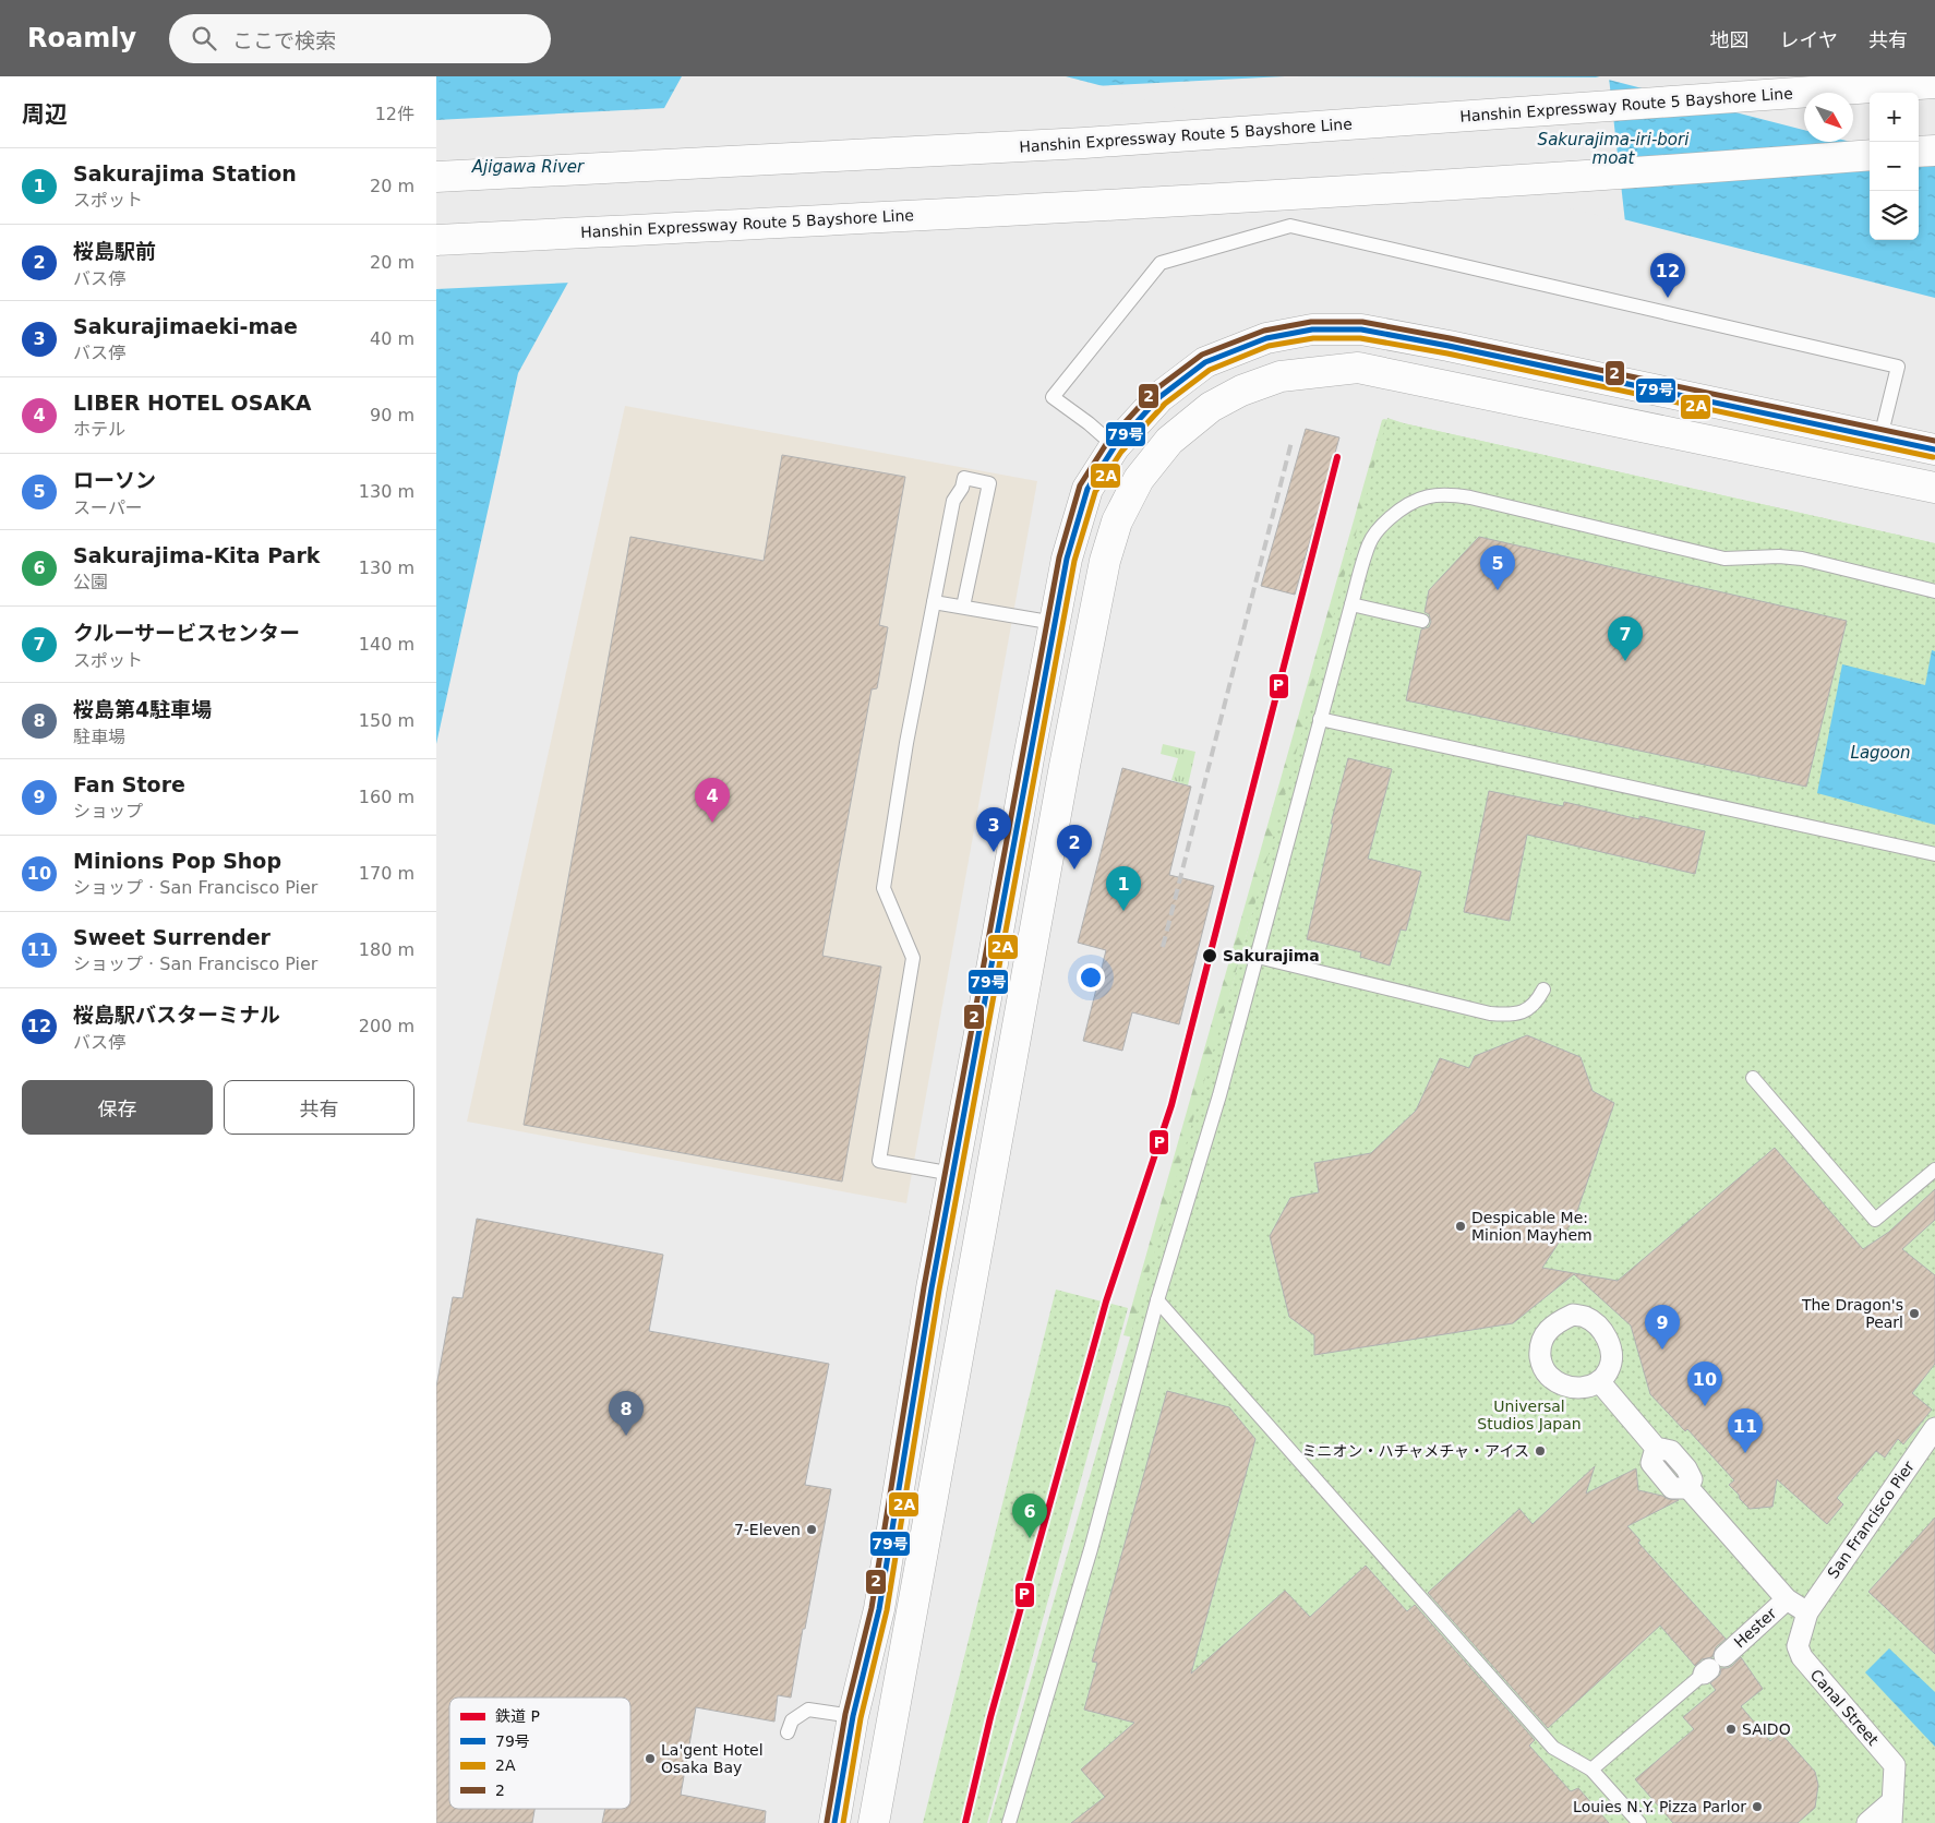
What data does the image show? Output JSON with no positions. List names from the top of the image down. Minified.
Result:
{"streets":{"main road":["Hanshin Expressway Route 5 Bayshore Line"],"street":["San Francisco Pier","Hester","Canal Street"]},"crossings":[["San Francisco Pier","Canal Street"]],"water":["Sakurajima-iri-bori moat","Ajigawa River","Lagoon"],"parks":["Universal Studios Japan"],"places":["Sakurajima","Despicable Me: Minion Mayhem","The Dragon's Pearl","ミニオン・ハチャメチャ・アイス","7-Eleven","SAIDO","La'gent Hotel Osaka Bay","Louies N.Y. Pizza Parlor"],"lines":["transit line 2","transit line 79号","transit line 2A","rail line P"],"legend":["鉄道 P","79号","2A","2"],"north":"bottom right","page":{"header":"Roamly","search":"ここで検索","nav":["地図","レイヤ","共有"],"heading":["周辺","12件"],"map_buttons":["+","−"],"list":[{"mark":"1","name":"Sakurajima Station","note":"スポット","value":"20 m"},{"mark":"2","name":"桜島駅前","note":"バス停","value":"20 m"},{"mark":"3","name":"Sakurajimaeki-mae","note":"バス停","value":"40 m"},{"mark":"4","name":"LIBER HOTEL OSAKA","note":"ホテル","value":"90 m"},{"mark":"5","name":"ローソン","note":"スーパー","value":"130 m"},{"mark":"6","name":"Sakurajima-Kita Park","note":"公園","value":"130 m"},{"mark":"7","name":"クルーサービスセンター","note":"スポット","value":"140 m"},{"mark":"8","name":"桜島第4駐車場","note":"駐車場","value":"150 m"},{"mark":"9","name":"Fan Store","note":"ショップ","value":"160 m"},{"mark":"10","name":"Minions Pop Shop","note":"ショップ · San Francisco Pier","value":"170 m"},{"mark":"11","name":"Sweet Surrender","note":"ショップ · San Francisco Pier","value":"180 m"},{"mark":"12","name":"桜島駅バスターミナル","note":"バス停","value":"200 m"}],"pins":["12","5","7","4","3","2","1","9","10","8","11","6"],"buttons":["保存","共有"]}}
